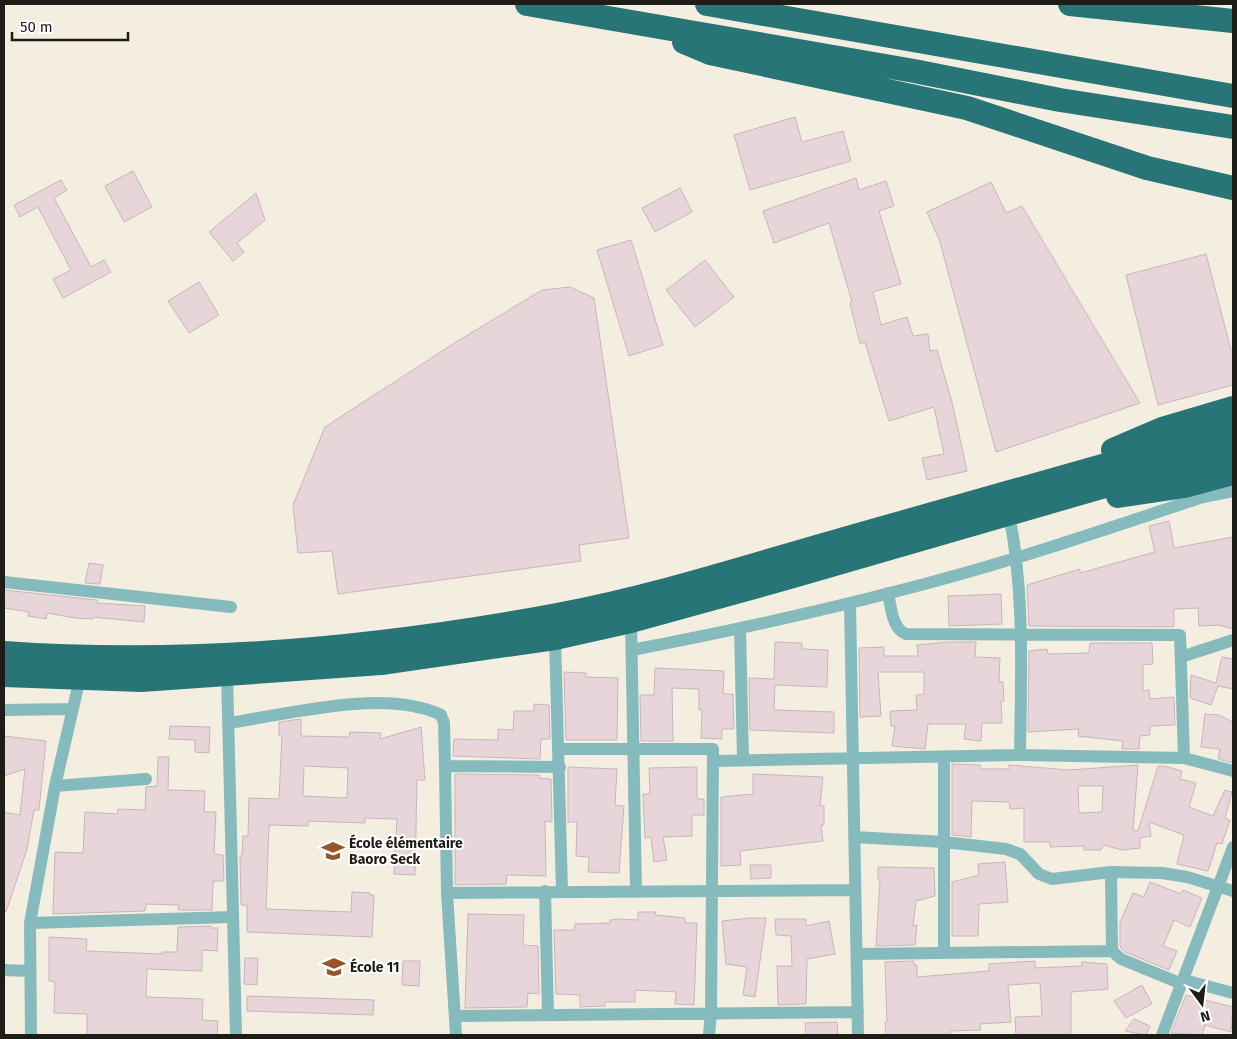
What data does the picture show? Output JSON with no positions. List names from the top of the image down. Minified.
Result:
{"places":{"school or university":["École élémentaire Baoro Seck","École 11"]},"scale_bar":"50 m","north":"bottom"}
